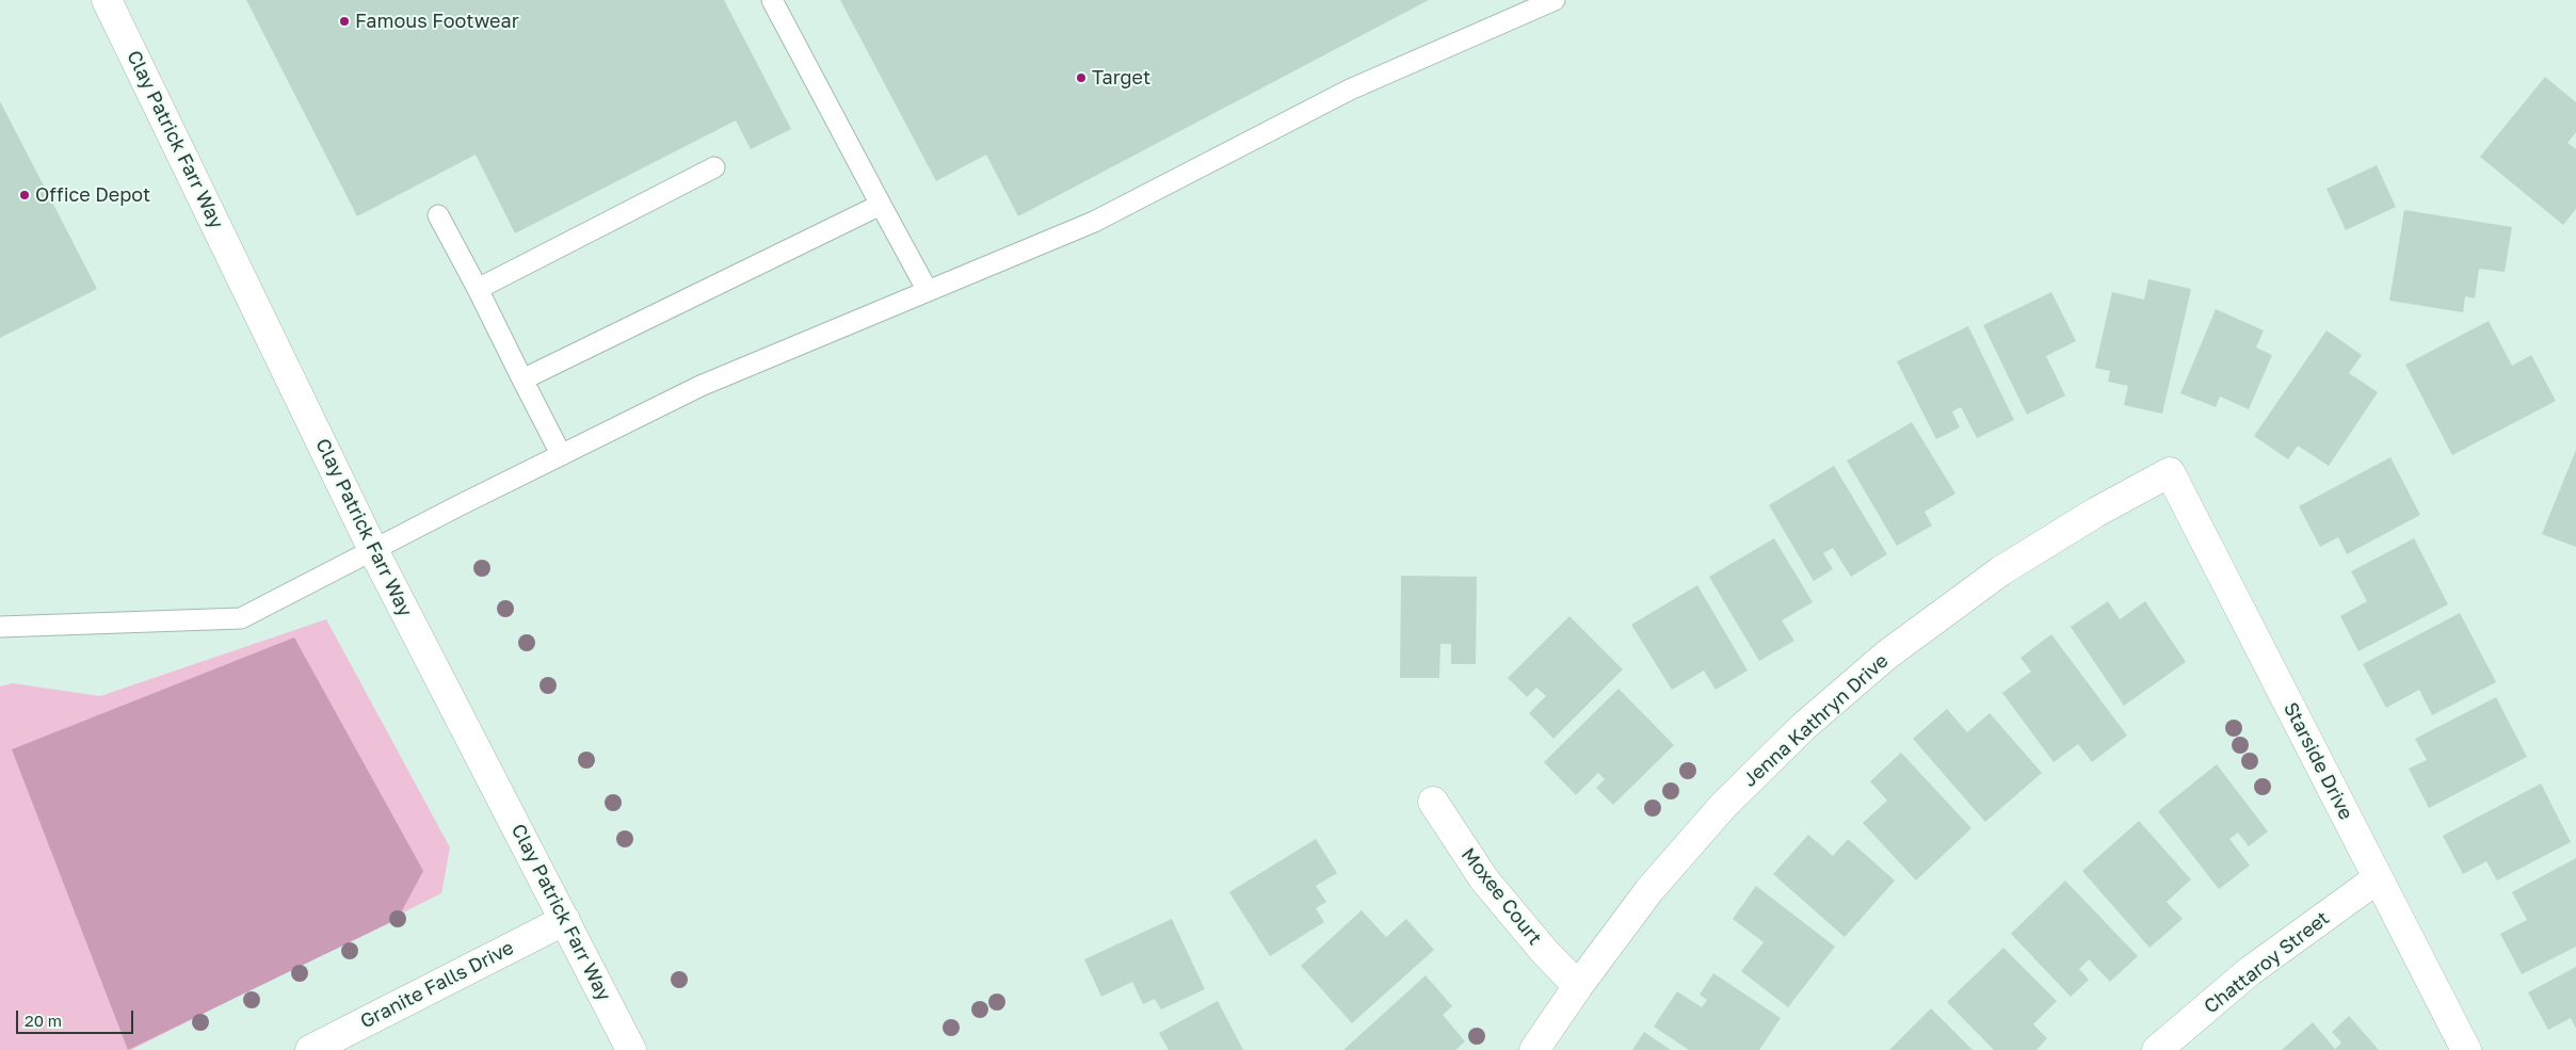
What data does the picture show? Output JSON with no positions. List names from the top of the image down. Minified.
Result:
{"streets":{"street":["Clay Patrick Farr Way","Jenna Kathryn Drive","Starside Drive","Moxee Court","Chattaroy Street","Granite Falls Drive"]},"crossings":[["Clay Patrick Farr Way","Granite Falls Drive"],["Jenna Kathryn Drive","Starside Drive"],["Jenna Kathryn Drive","Moxee Court"],["Starside Drive","Chattaroy Street"]],"places":["Famous Footwear","Target","Office Depot"],"scale_bar":"20 m"}
